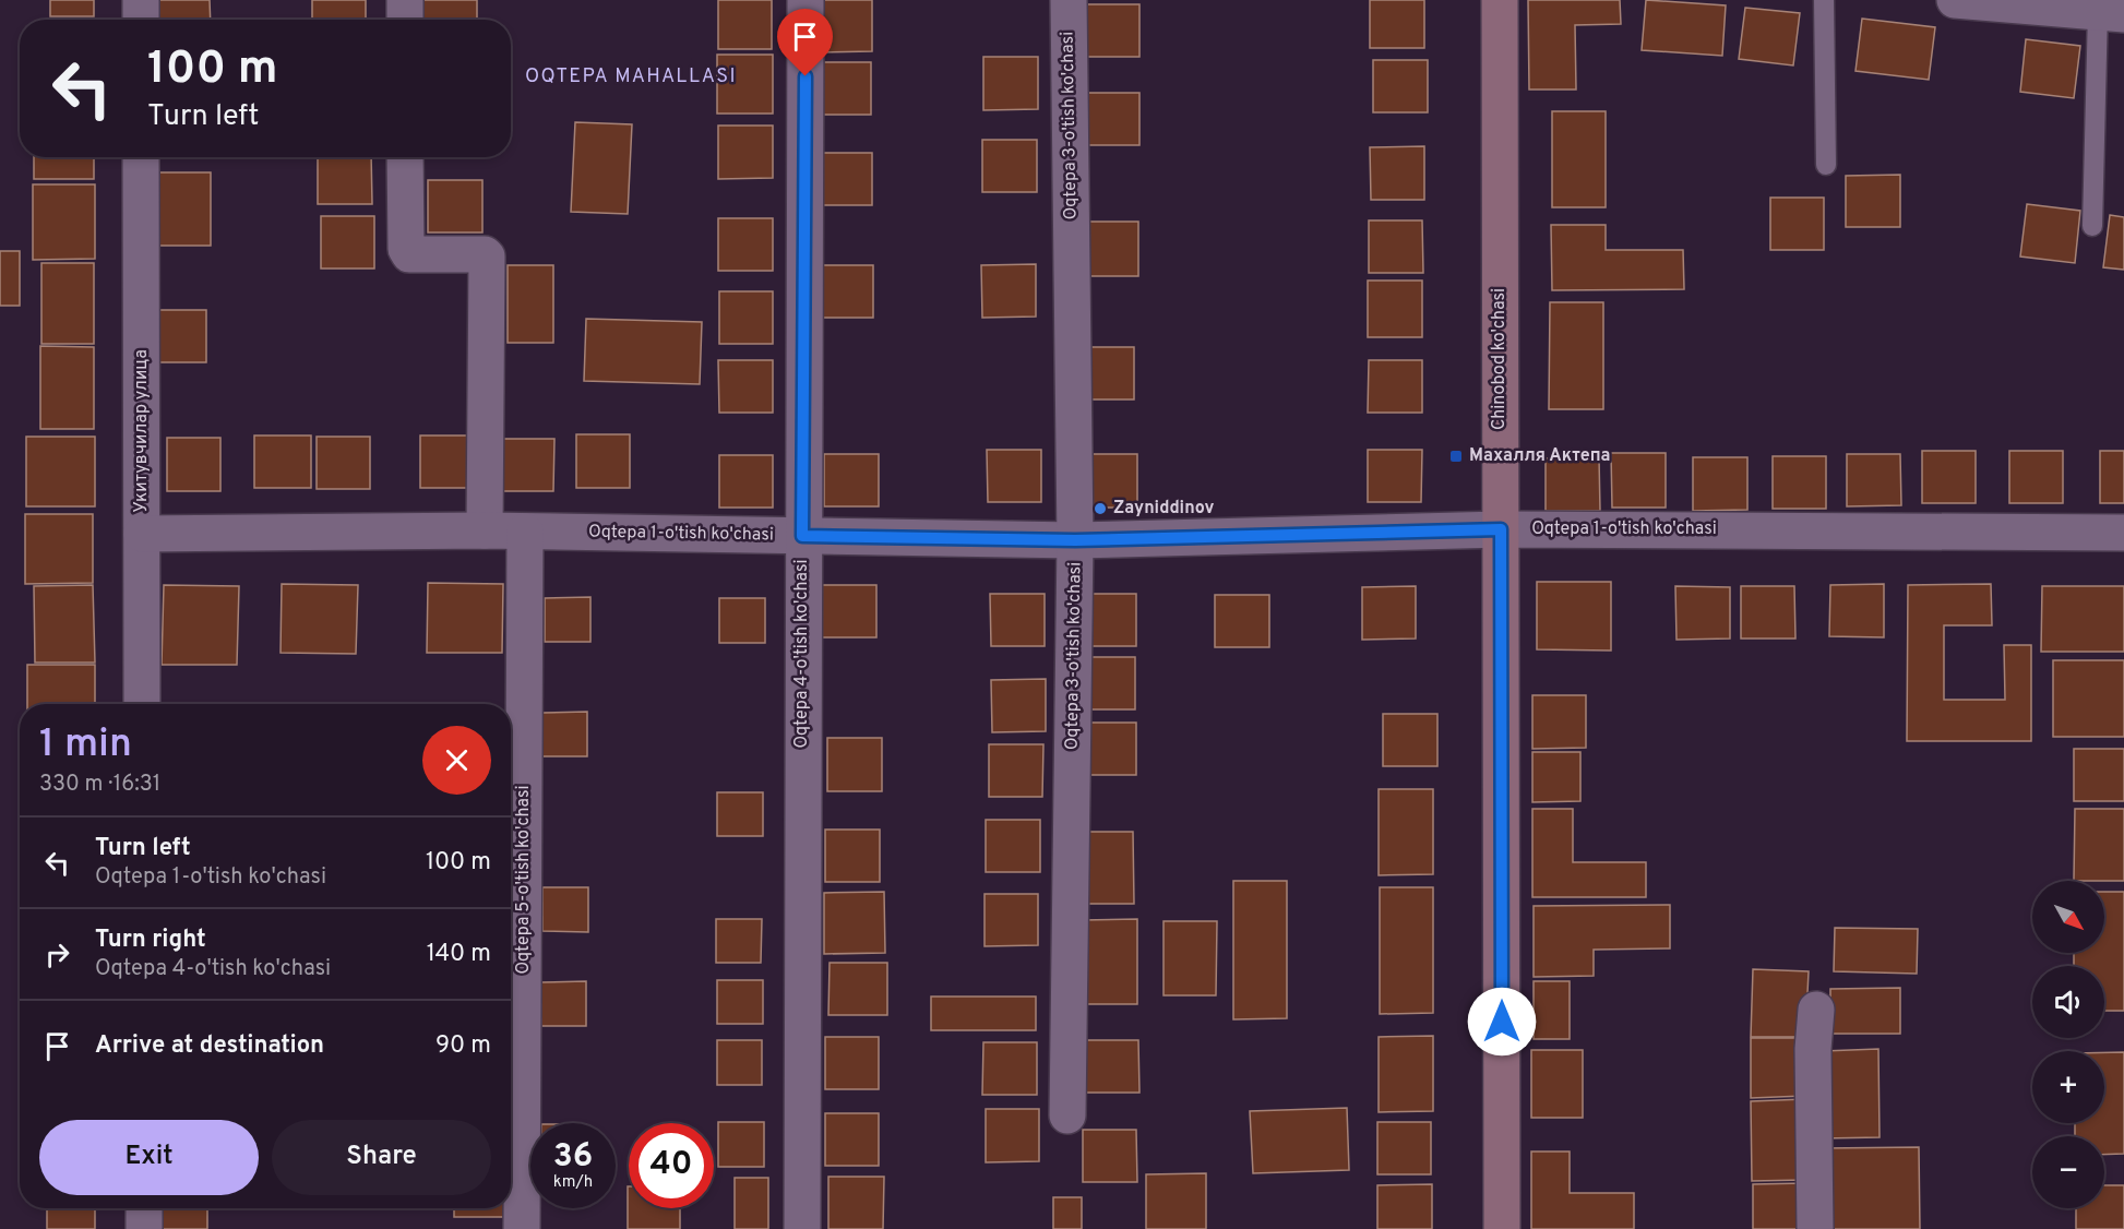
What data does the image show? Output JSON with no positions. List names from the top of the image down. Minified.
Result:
{"streets":{"street":["Oqtepa 3-o'tish ko'chasi","Chinobod ko'chasi","Укитувчилар улица","Oqtepa 1-o'tish ko'chasi","Oqtepa 4-o'tish ko'chasi","Oqtepa 5-o'tish ko'chasi"]},"crossings":[["Oqtepa 3-o'tish ko'chasi","Oqtepa 1-o'tish ko'chasi"],["Chinobod ko'chasi","Oqtepa 1-o'tish ko'chasi"],["Укитувчилар улица","Oqtepa 1-o'tish ko'chasi"],["Oqtepa 1-o'tish ko'chasi","Oqtepa 4-o'tish ko'chasi"],["Oqtepa 1-o'tish ko'chasi","Oqtepa 5-o'tish ko'chasi"]],"districts":["OQTEPA MAHALLASI"],"places":{"transit":["Махалля Актепа"],"other":["Zayniddinov"]},"north":"bottom right","page":{"turn":["100 m","Turn left"],"heading":["1 min","330 m · 16:31"],"list":[{"name":"Turn left","note":"Oqtepa 1-o'tish ko'chasi","value":"100 m"},{"name":"Turn right","note":"Oqtepa 4-o'tish ko'chasi","value":"140 m"},{"name":"Arrive at destination","value":"90 m"}],"map_buttons":["+","−"],"buttons":["Exit","Share"],"speed":"36 km/h","limit":"40"}}
